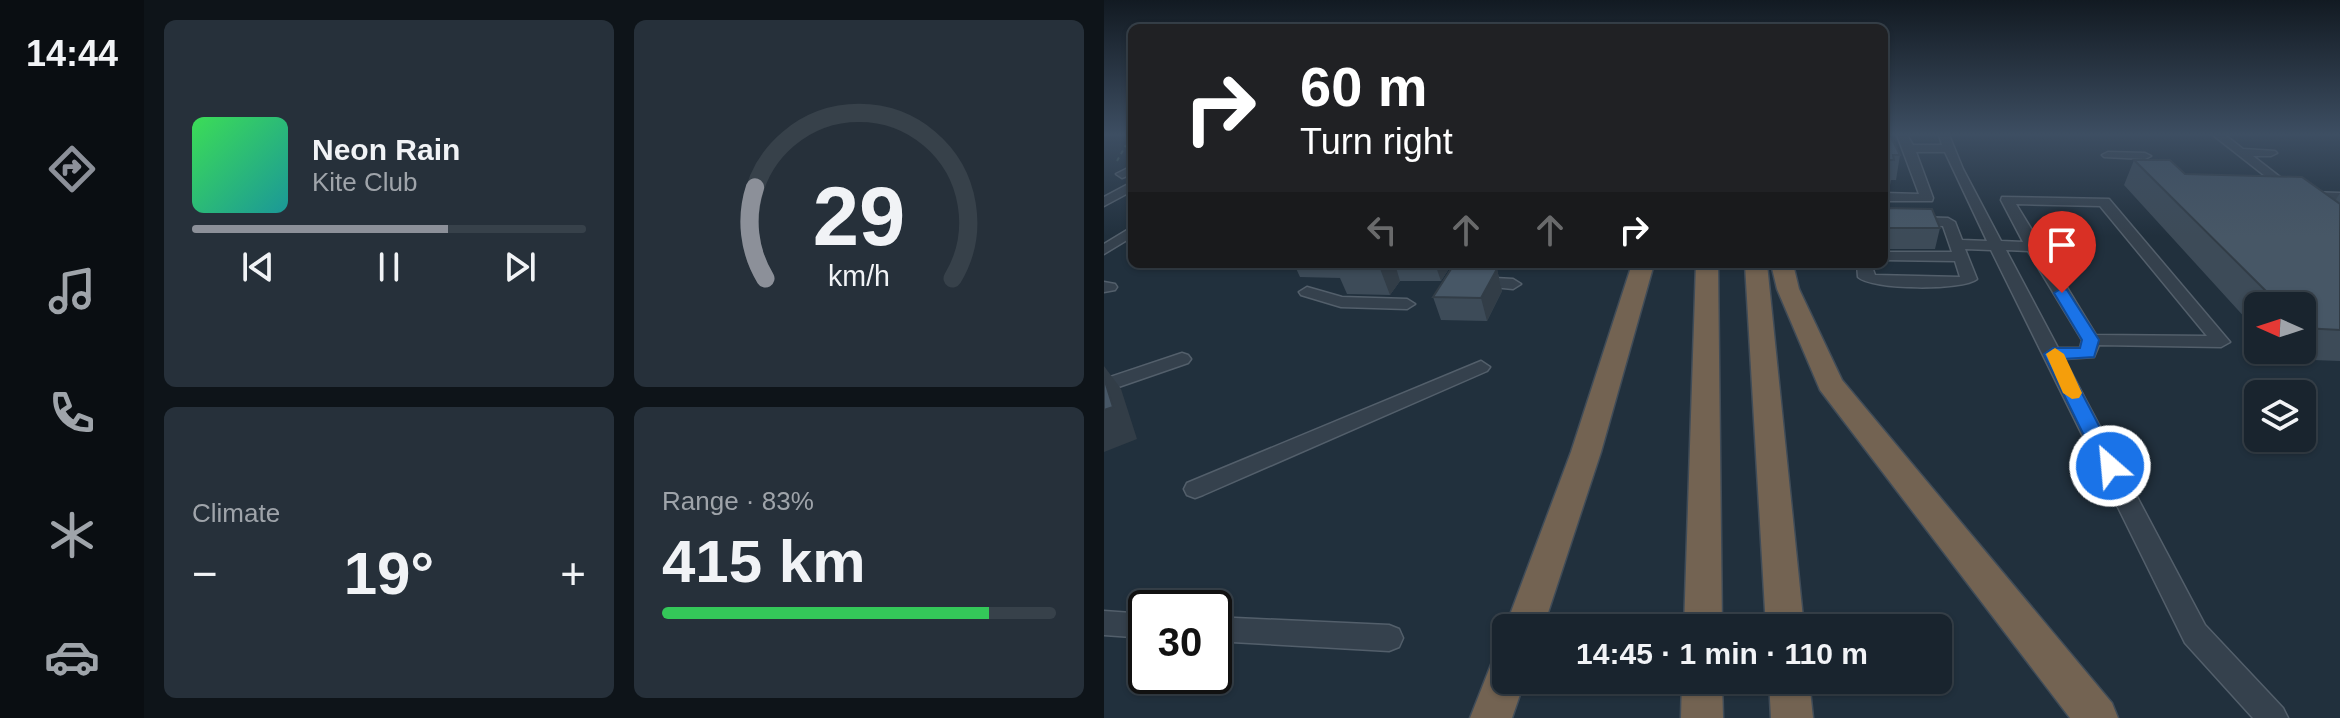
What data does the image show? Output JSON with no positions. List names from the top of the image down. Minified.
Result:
{"north":"left","page":{"tabs":"14:44","turn":["60 m","Turn right"],"song":["Neon Rain","Kite Club"],"tile":["Climate",["Range · 83%","415 km"]],"heat":["−","19°","+"],"limit":"30","trip":"14:45 · 1 min · 110 m","gauge":["29","km/h"]}}
